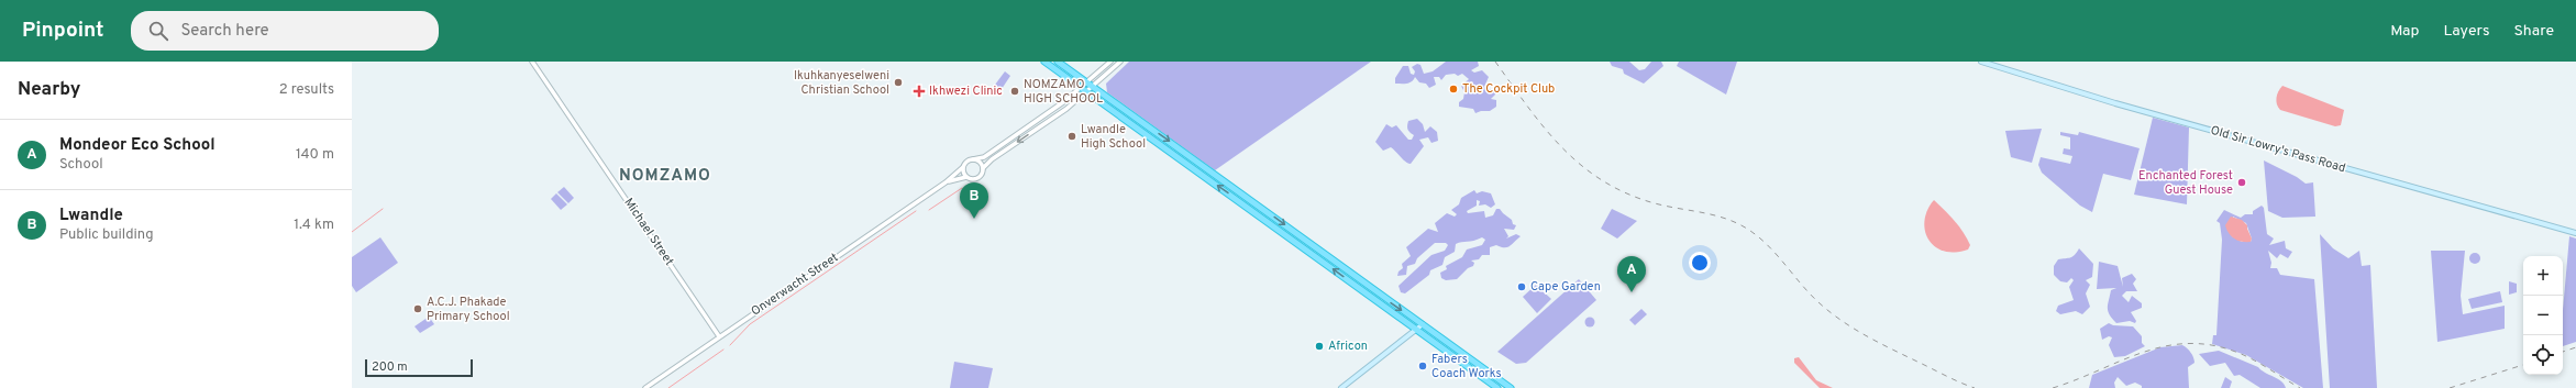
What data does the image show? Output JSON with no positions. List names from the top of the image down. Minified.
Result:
{"streets":{"main road":["Old Sir Lowry's Pass Road"],"street":["Michael Street","Onverwacht Street"]},"crossings":[["Michael Street","Onverwacht Street"]],"districts":["NOMZAMO"],"places":{"other":["Ikuhkanyeselweni Christian School","The Cockpit Club","NOMZAMO HIGH SCHOOL","Lwandle High School","Enchanted Forest Guest House","Cape Garden","A.C.J. Phakade Primary School","Africon","Fabers Coach Works"],"health":["Ikhwezi Clinic"]},"scale_bar":"200 m","page":{"header":"Pinpoint","search":"Search here","nav":["Map","Layers","Share"],"heading":["Nearby","2 results"],"list":[{"mark":"A","name":"Mondeor Eco School","note":"School","value":"140 m"},{"mark":"B","name":"Lwandle","note":"Public building","value":"1.4 km"}],"pins":["B","A"],"map_buttons":["+","−"],"scale":"200 m"}}
